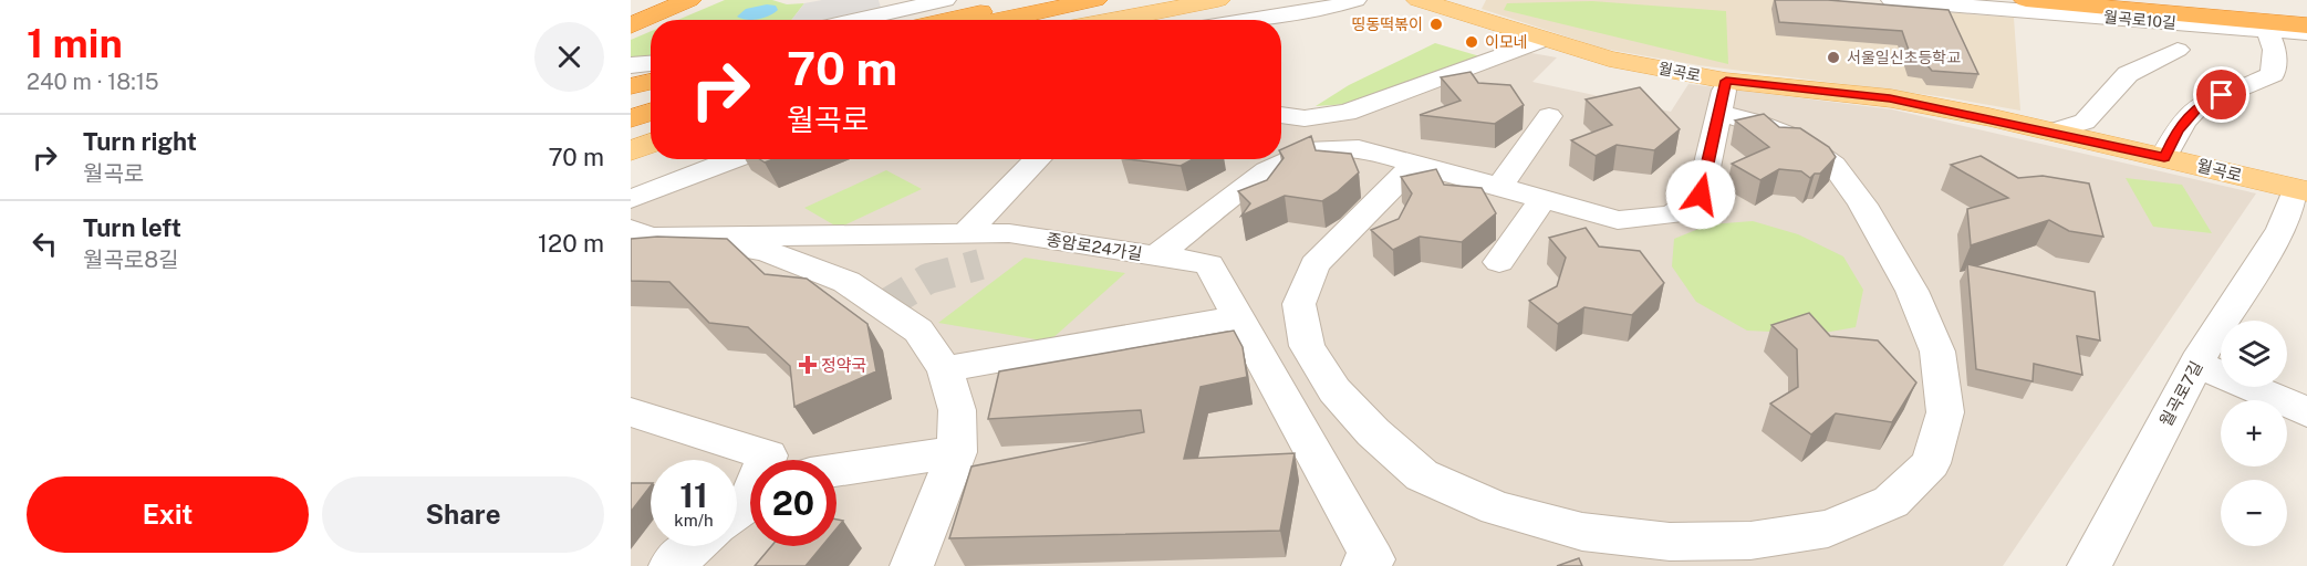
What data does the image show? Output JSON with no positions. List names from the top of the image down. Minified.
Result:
{"streets":{"main road":["월곡로"],"street":["월곡로10길","종암로24가길","월곡로7길"]},"crossings":[["월곡로","월곡로7길"]],"places":{"other":["띵동떡볶이","이모네","서울일신초등학교"],"health":["정약국"]},"page":{"heading":["1 min","240 m · 18:15"],"turn":["70 m","월곡로"],"list":[{"name":"Turn right","note":"월곡로","value":"70 m"},{"name":"Turn left","note":"월곡로8길","value":"120 m"}],"map_buttons":["+","−"],"speed":"11 km/h","limit":"20","buttons":["Exit","Share"]}}
